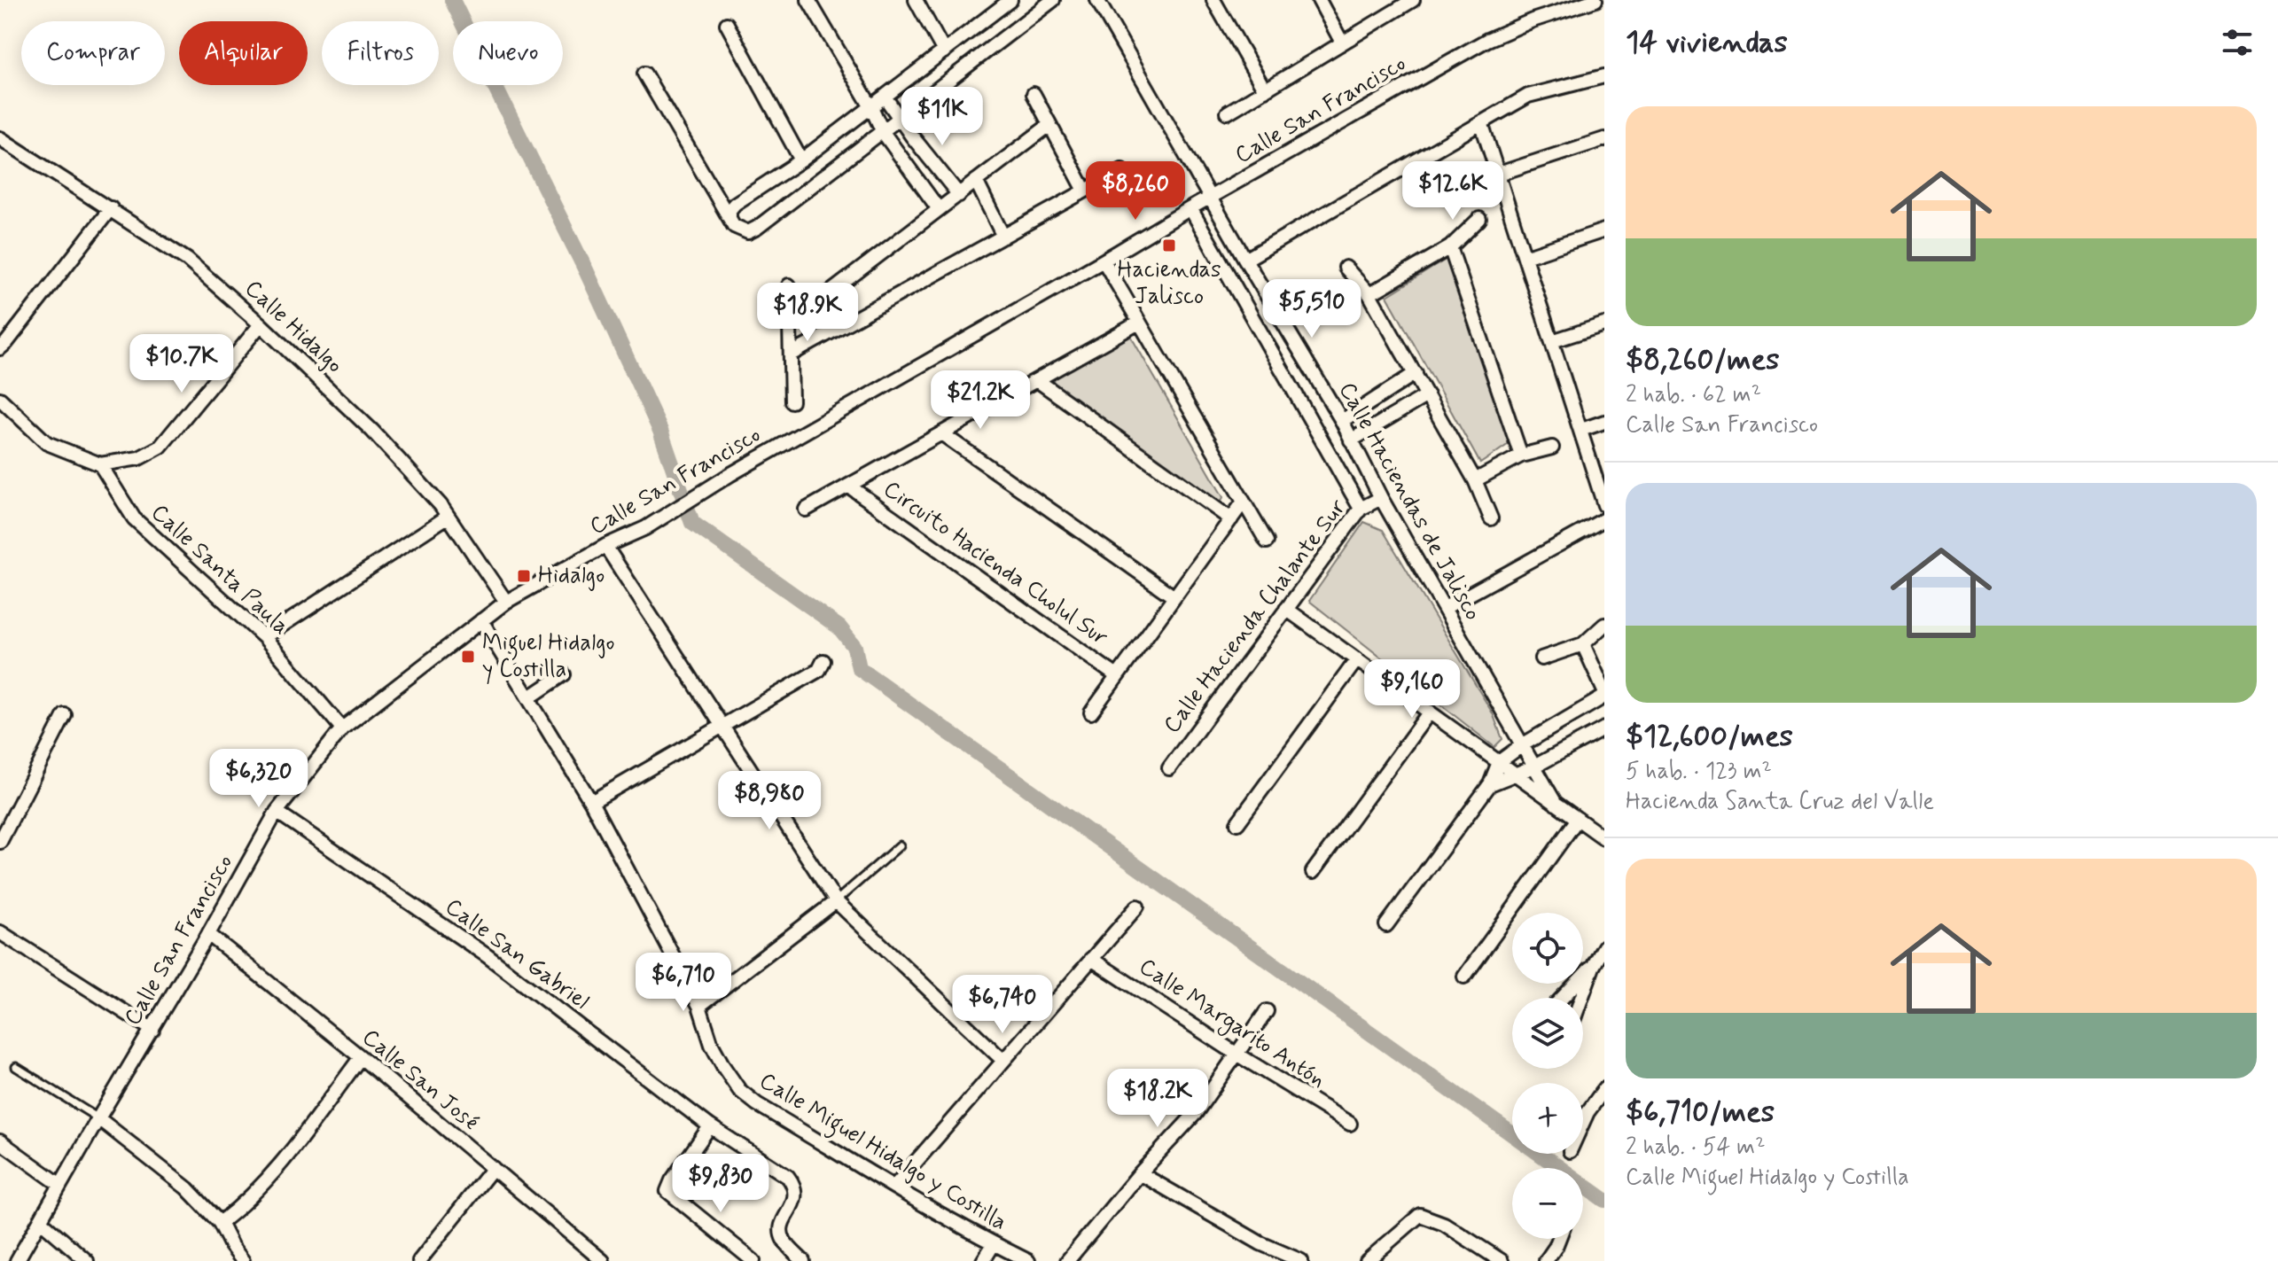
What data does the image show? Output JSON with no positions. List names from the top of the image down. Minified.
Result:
{"streets":{"street":["Calle San Francisco","Calle Hidalgo","Calle Haciendas de Jalisco","Circuito Hacienda Cholul Sur","Calle Santa Paula","Calle Hacienda Chalante Sur","Calle San Gabriel","Calle Margarito Antón","Calle San José","Calle Miguel Hidalgo y Costilla"]},"crossings":[["Calle San Francisco","Calle Hidalgo"],["Calle San Francisco","Calle Haciendas de Jalisco"],["Calle San Francisco","Calle Santa Paula"],["Calle San Francisco","Calle San Gabriel"],["Calle San Francisco","Calle San José"],["Calle San Francisco","Calle Miguel Hidalgo y Costilla"],["Calle Haciendas de Jalisco","Calle Hacienda Chalante Sur"]],"places":{"transit":["Haciendas Jalisco","Hidalgo","Miguel Hidalgo y Costilla"]},"page":{"heading":"14 viviendas","chip":["Comprar","Alquilar","Filtros","Nuevo"],"list":[{"name":"$8,260/mes","note":"2 hab. · 62 m² · Calle San Francisco"},{"name":"$12,600/mes","note":"5 hab. · 123 m² · Hacienda Santa Cruz del Valle"},{"name":"$6,710/mes","note":"2 hab. · 54 m² · Calle Miguel Hidalgo y Costilla"}],"price":["$11K","$8,260","$12.6K","$5,510","$18.9K","$10.7K","$21.2K","$9,160","$6,320","$8,980","$6,710","$6,740","$18.2K","$9,830"],"map_buttons":["+","−"]}}
